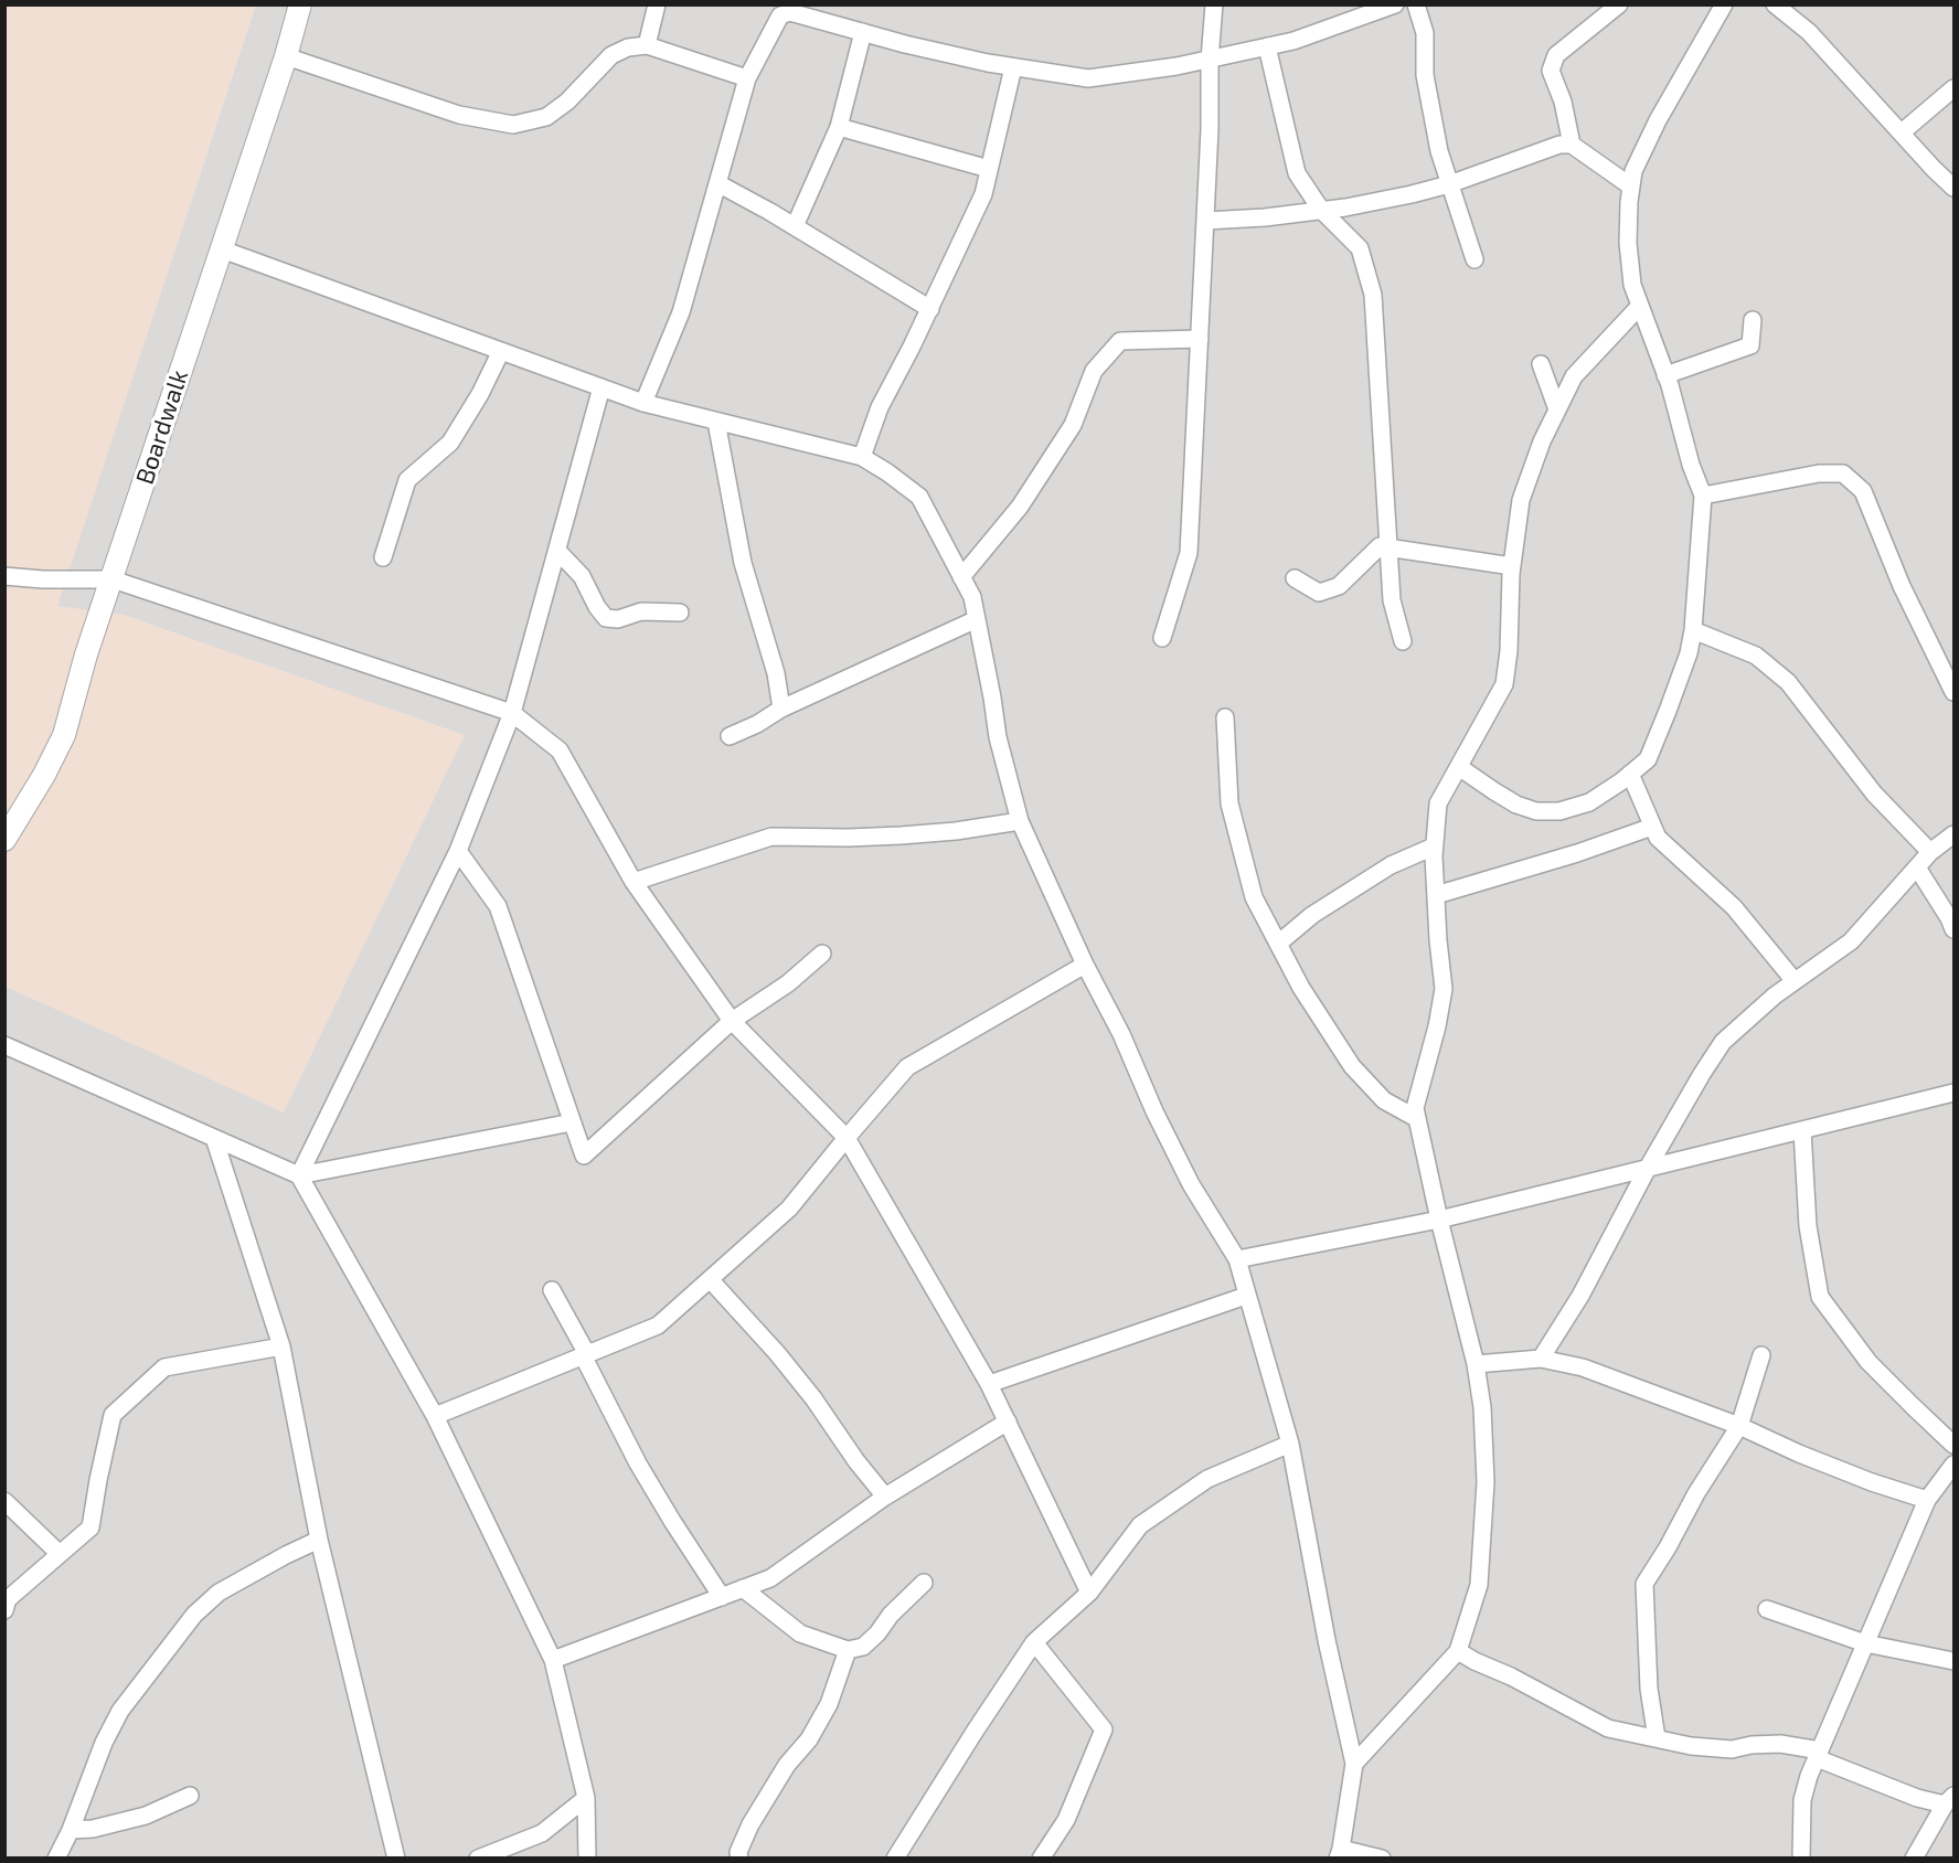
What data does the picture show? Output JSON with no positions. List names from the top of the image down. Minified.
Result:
{"streets":{"street":["Boardwalk"]}}
